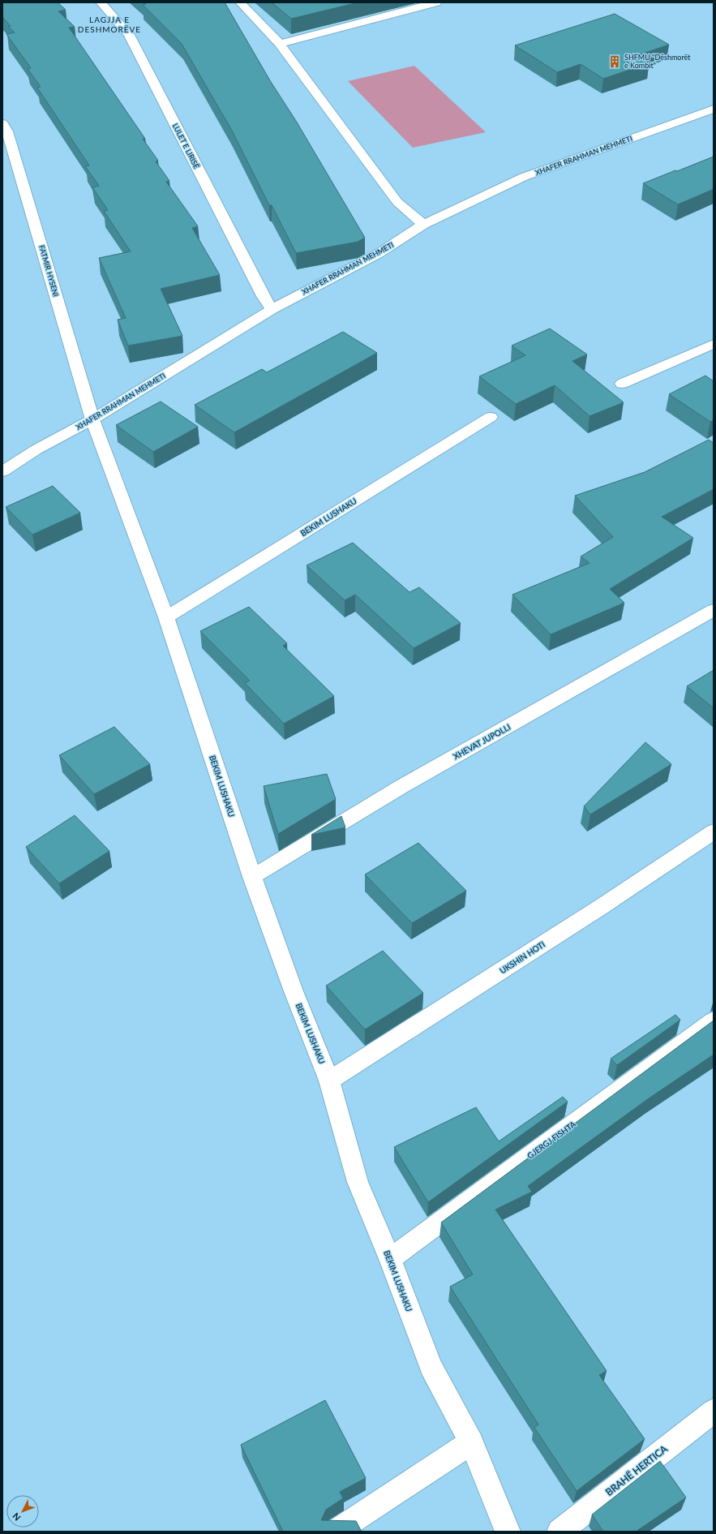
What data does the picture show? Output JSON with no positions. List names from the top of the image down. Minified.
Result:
{"streets":{"street":["LULET E LIRISË","XHAFER RRAHMAN MEHMETI","FATMIR HYSENI","BEKIM LUSHAKU","XHEVAT JUPOLLI","UKSHIN HOTI","GJERGJ FISHTA","BRAHË HERTICA"]},"crossings":[["LULET E LIRISË","XHAFER RRAHMAN MEHMETI"],["XHAFER RRAHMAN MEHMETI","FATMIR HYSENI"],["XHAFER RRAHMAN MEHMETI","BEKIM LUSHAKU"],["FATMIR HYSENI","BEKIM LUSHAKU"],["BEKIM LUSHAKU","XHEVAT JUPOLLI"],["BEKIM LUSHAKU","UKSHIN HOTI"],["BEKIM LUSHAKU","GJERGJ FISHTA"]],"districts":["LAGJJA E DESHMORËVE"],"places":{"building":["SHFMU \"Dëshmorët e Kombit\""]},"north":"bottom left"}
